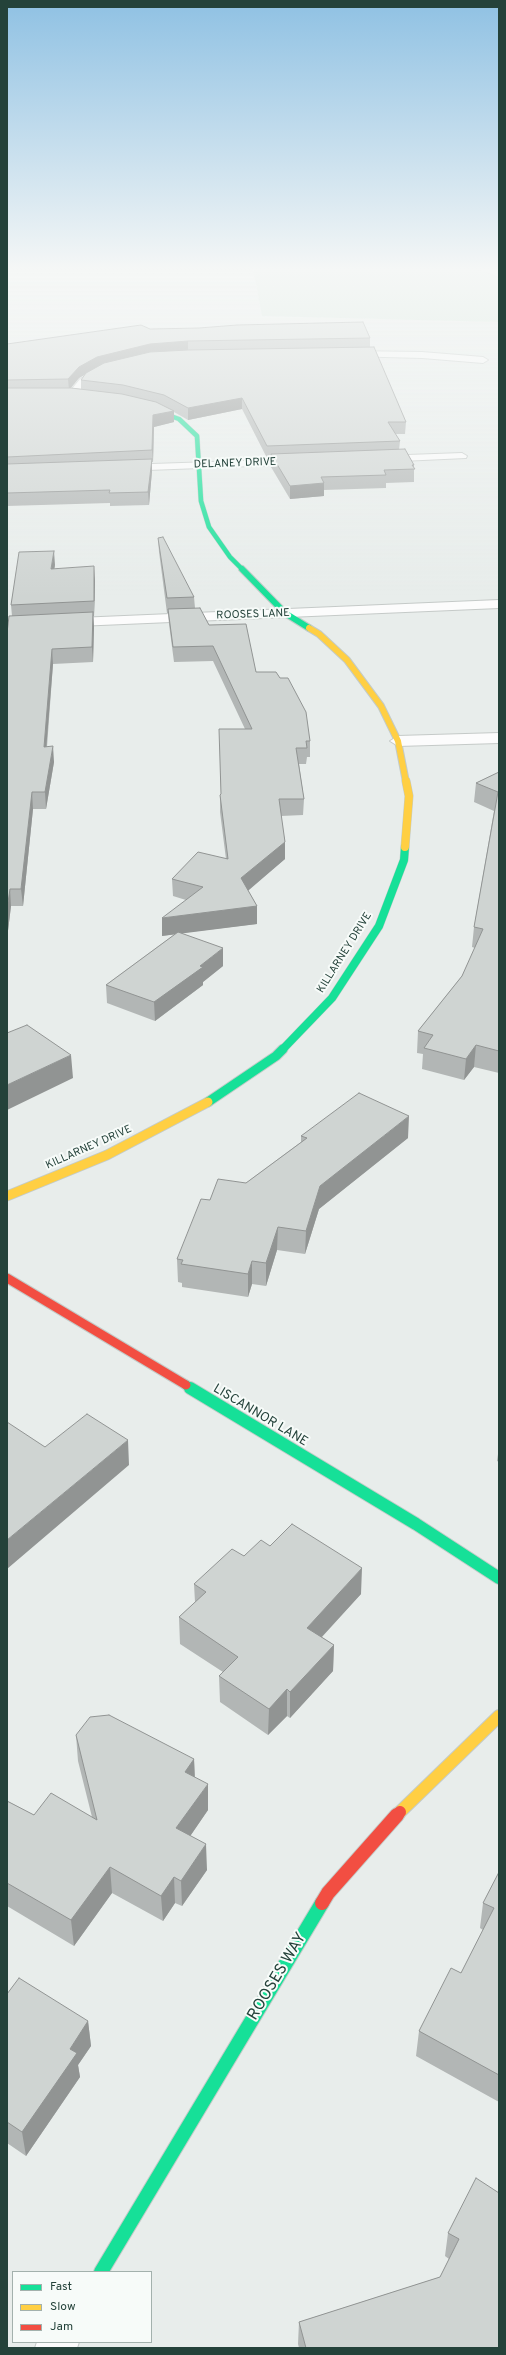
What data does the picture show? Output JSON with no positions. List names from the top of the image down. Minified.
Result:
{"streets":{"street":["DELANEY DRIVE","ROOSES LANE","KILLARNEY DRIVE","LISCANNOR LANE","ROOSES WAY"]},"crossings":[["DELANEY DRIVE","KILLARNEY DRIVE"],["ROOSES LANE","KILLARNEY DRIVE"]],"legend":["Fast","Slow","Jam"]}
